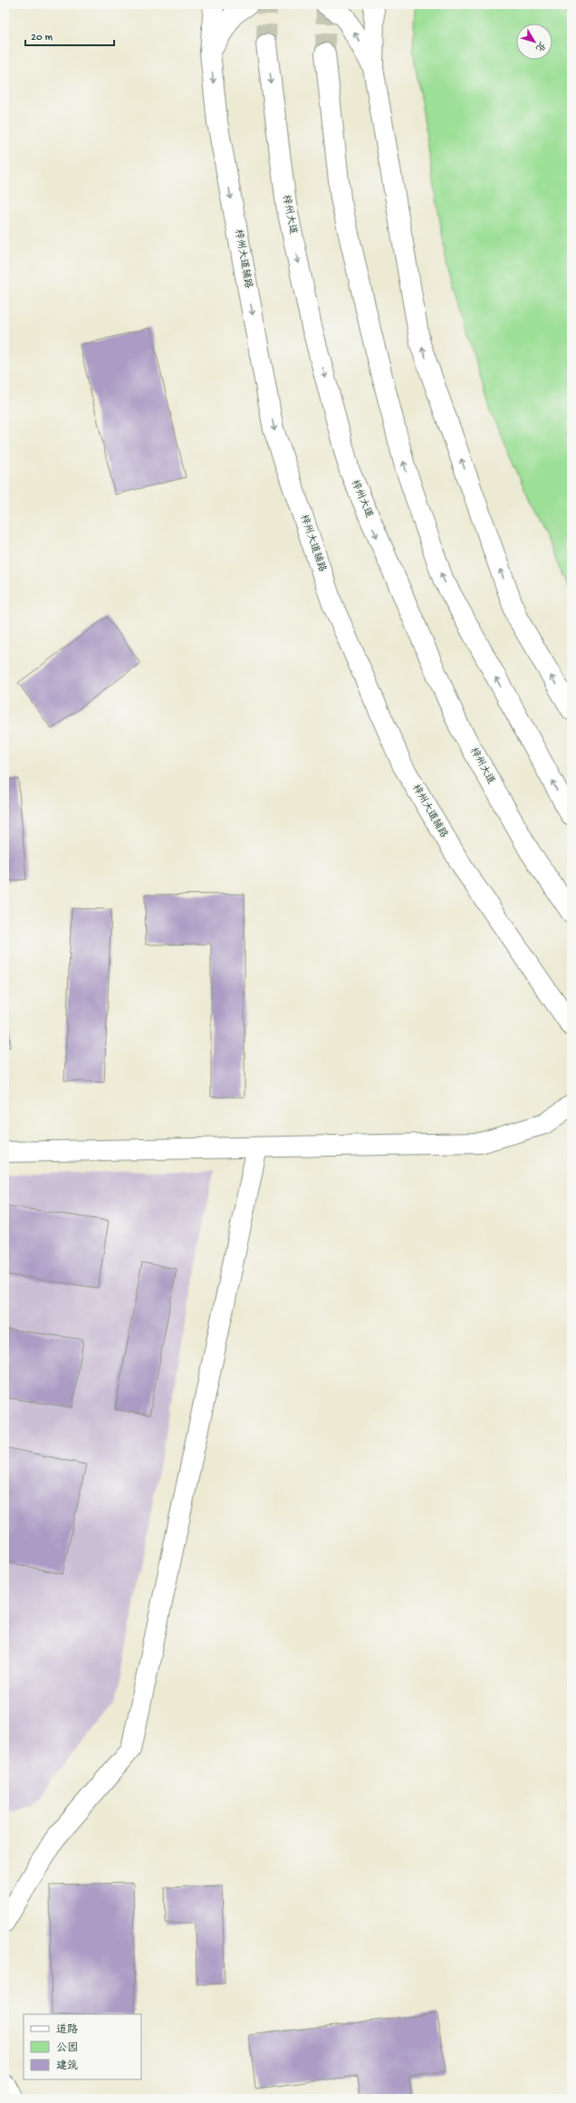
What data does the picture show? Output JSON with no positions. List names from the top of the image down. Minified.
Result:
{"streets":{"main road":["梓州大道","梓州大道辅路"]},"legend":["道路","公园","建筑"],"scale_bar":"20 m","north":"bottom right"}
